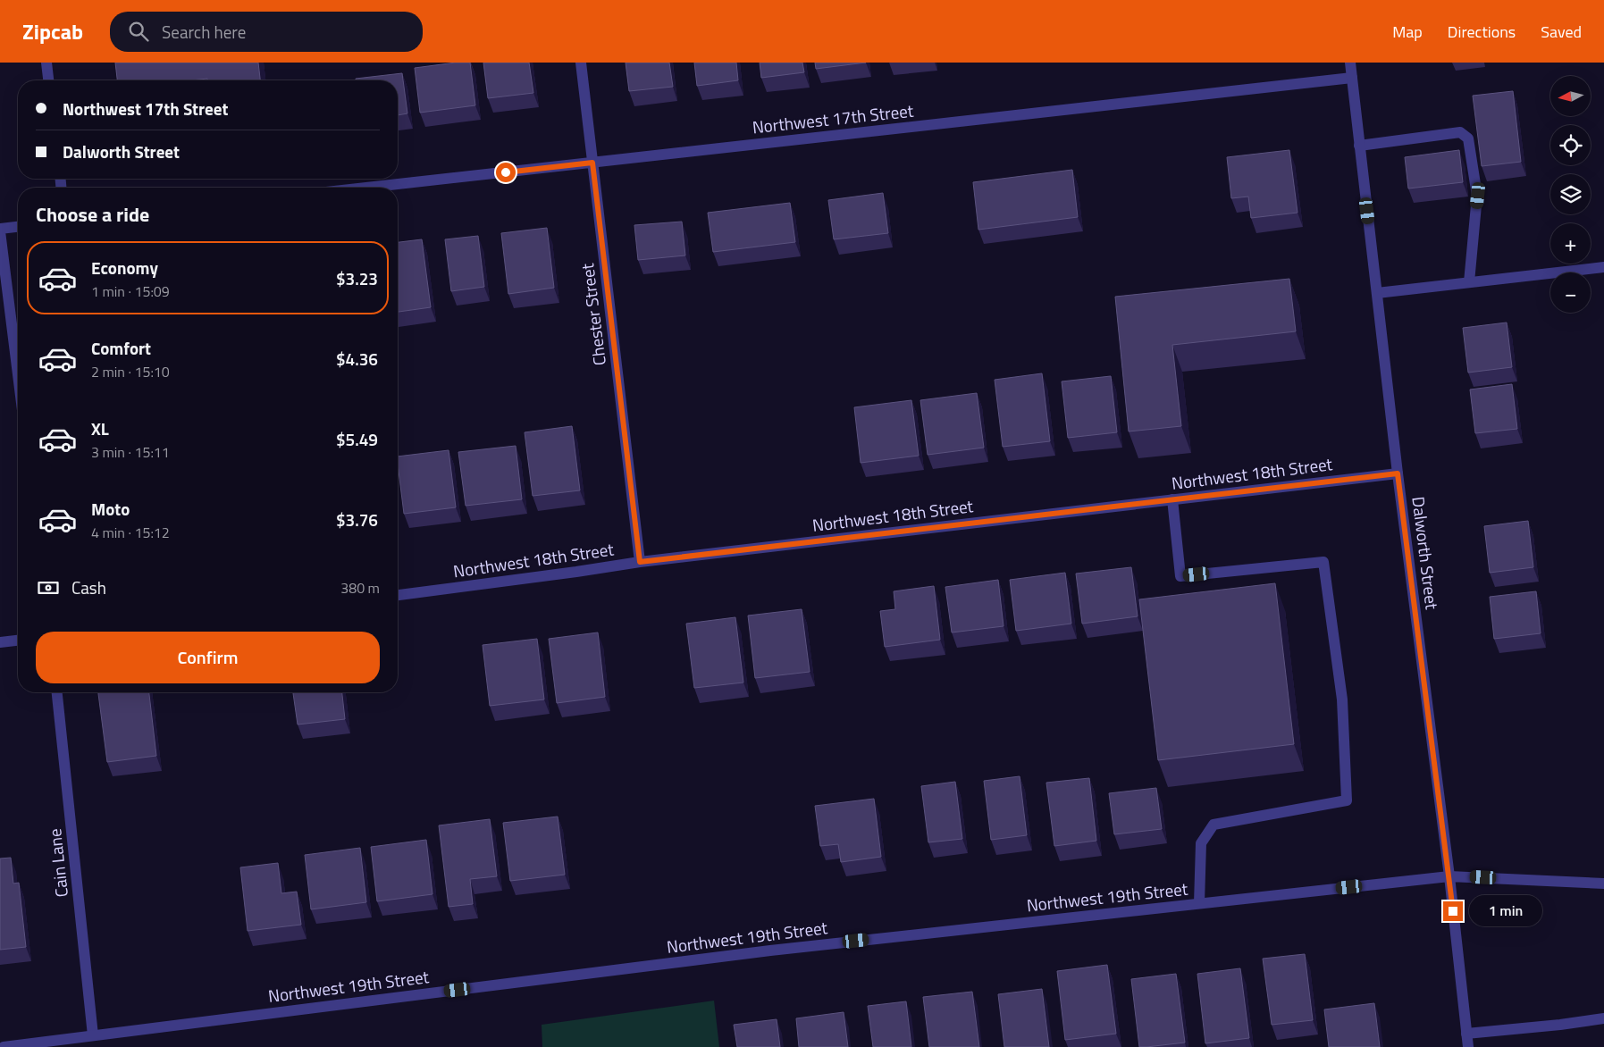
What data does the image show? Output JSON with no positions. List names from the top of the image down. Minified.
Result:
{"streets":{"street":["Northwest 17th Street","Chester Street","Northwest 18th Street","Dalworth Street","Cain Lane","Northwest 19th Street"]},"crossings":[["Northwest 17th Street","Chester Street"],["Northwest 17th Street","Dalworth Street"],["Chester Street","Northwest 18th Street"],["Northwest 18th Street","Dalworth Street"],["Dalworth Street","Northwest 19th Street"],["Cain Lane","Northwest 19th Street"]],"north":"left","page":{"header":"Zipcab","search":"Search here","nav":["Map","Directions","Saved"],"map_buttons":["+","−"],"banner":["Northwest 17th Street","Dalworth Street"],"heading":"Choose a ride","list":[{"name":"Economy","note":"1 min · 15:09","value":"$3.23"},{"name":"Comfort","note":"2 min · 15:10","value":"$4.36"},{"name":"XL","note":"3 min · 15:11","value":"$5.49"},{"name":"Moto","note":"4 min · 15:12","value":"$3.76"}],"pay":["Cash","380 m"],"buttons":"Confirm","bubble":"1 min"}}
